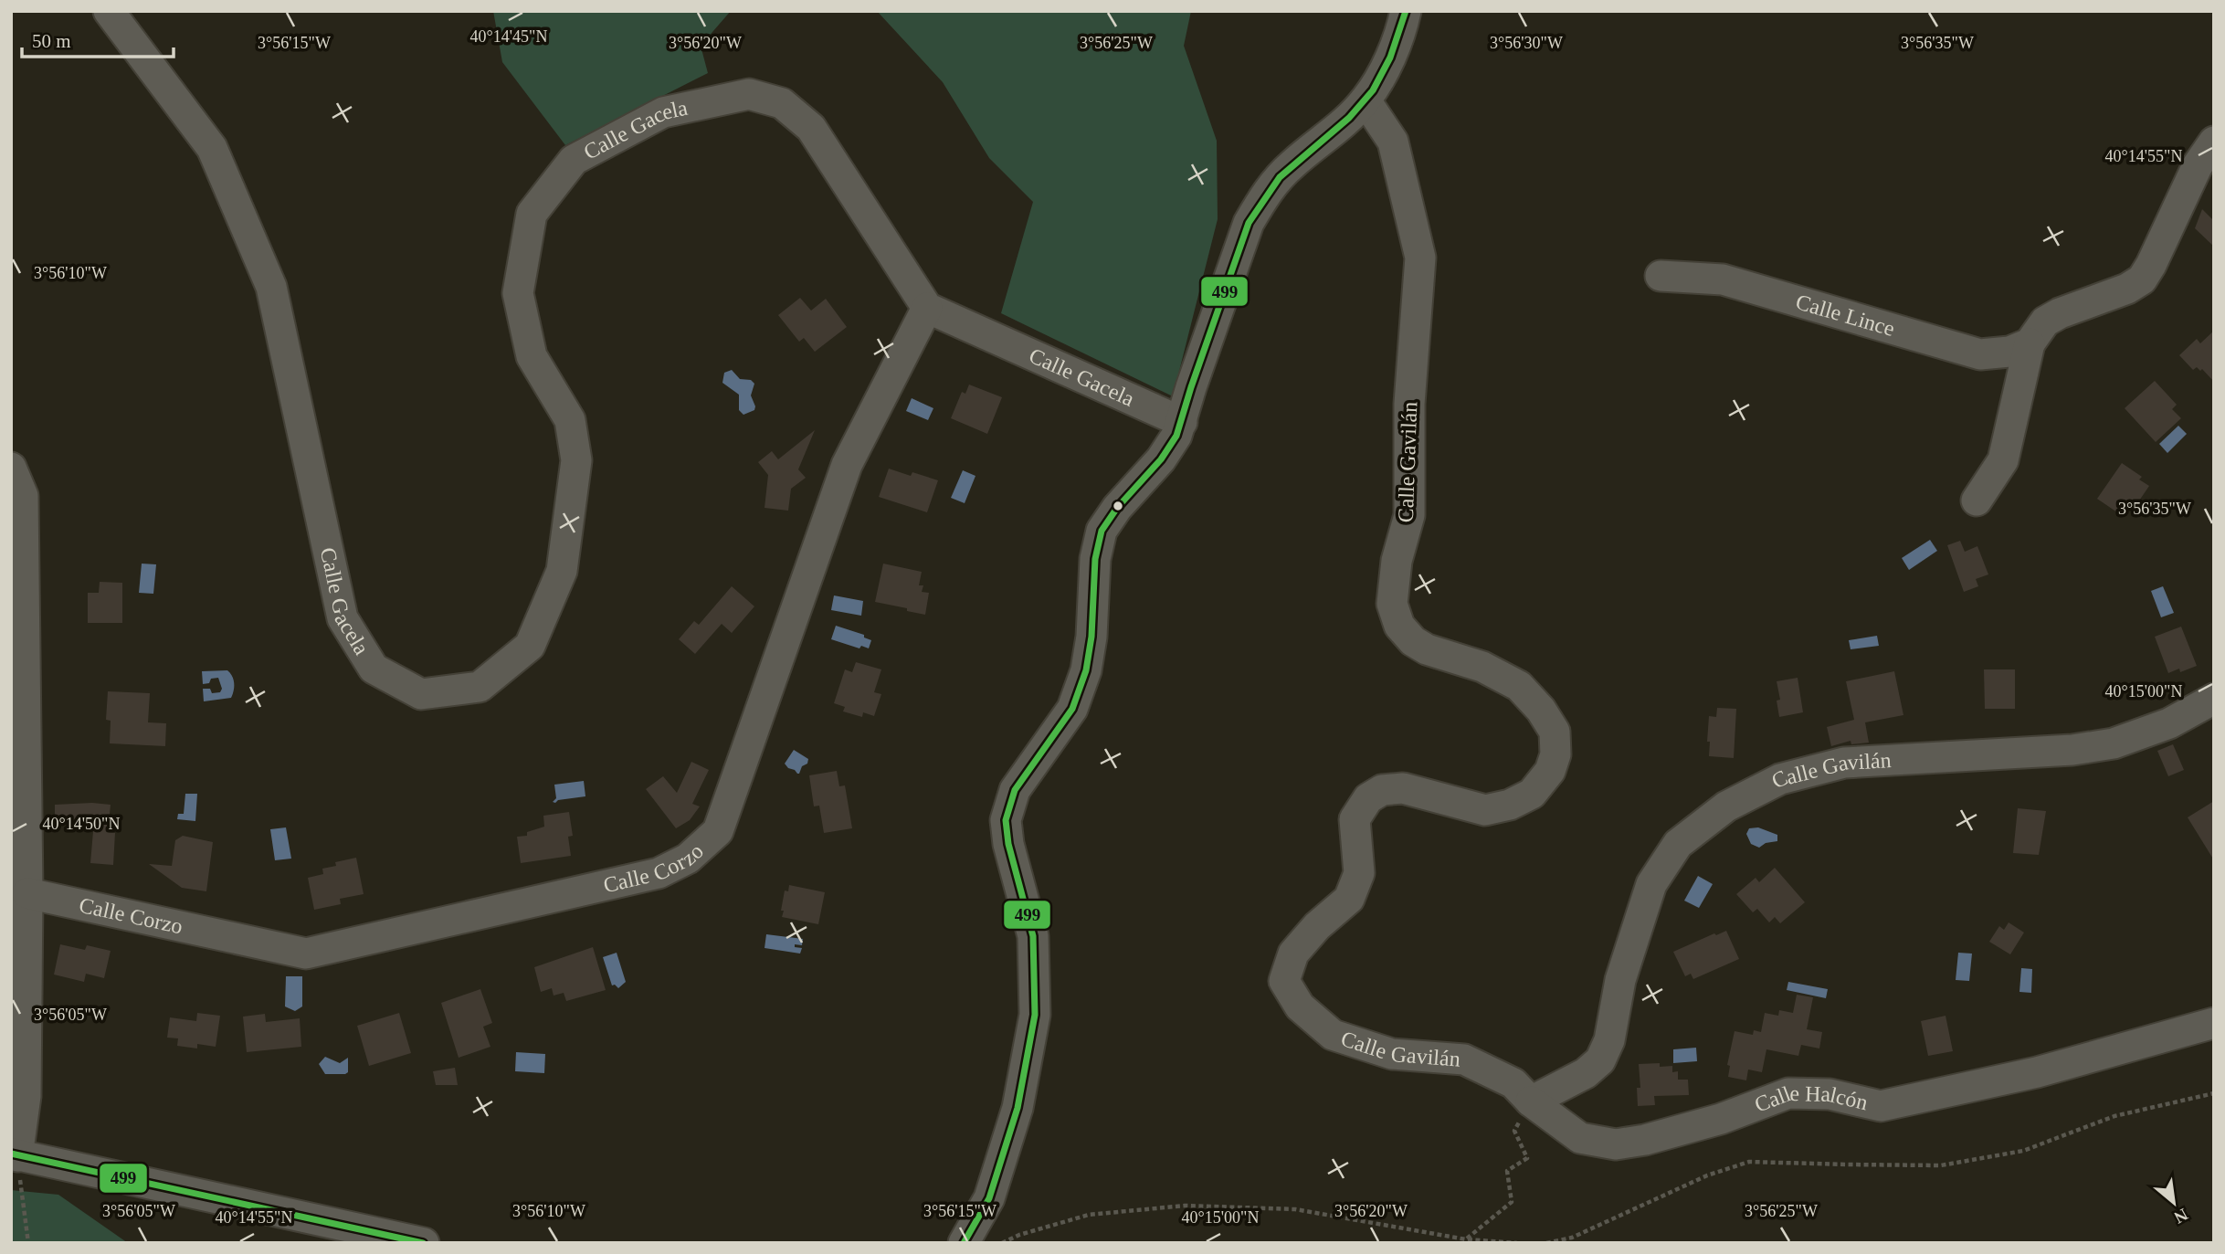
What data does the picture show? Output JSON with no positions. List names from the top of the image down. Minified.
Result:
{"streets":{"street":["Calle Gacela","Calle Lince","Calle Gavilán","Calle Corzo","Calle Halcón"]},"crossings":[["Calle Gacela","Calle Corzo"],["Calle Gavilán","Calle Halcón"]],"lines":["transit line 499"],"scale_bar":"50 m","north":"bottom right","coordinates":["40°14'45\"N","3°56'15\"W","3°56'20\"W","3°56'25\"W","3°56'30\"W","3°56'35\"W","40°14'55\"N","3°56'10\"W","40°15'00\"N","40°14'50\"N","3°56'05\"W"]}
